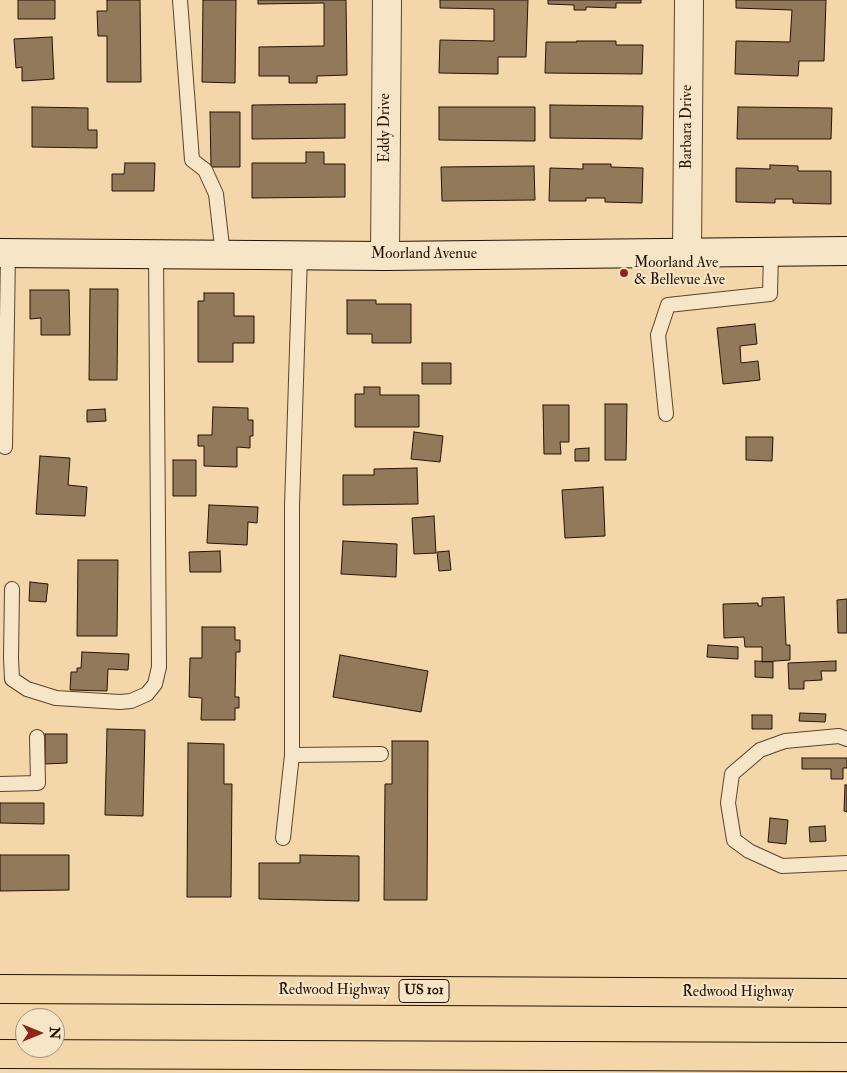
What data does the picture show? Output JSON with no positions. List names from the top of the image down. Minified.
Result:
{"streets":{"highway":["Redwood Highway","US 101"],"street":["Barbara Drive","Eddy Drive","Moorland Avenue"]},"crossings":[["Barbara Drive","Moorland Avenue"],["Eddy Drive","Moorland Avenue"]],"places":["Moorland Ave & Bellevue Ave"],"north":"right"}
